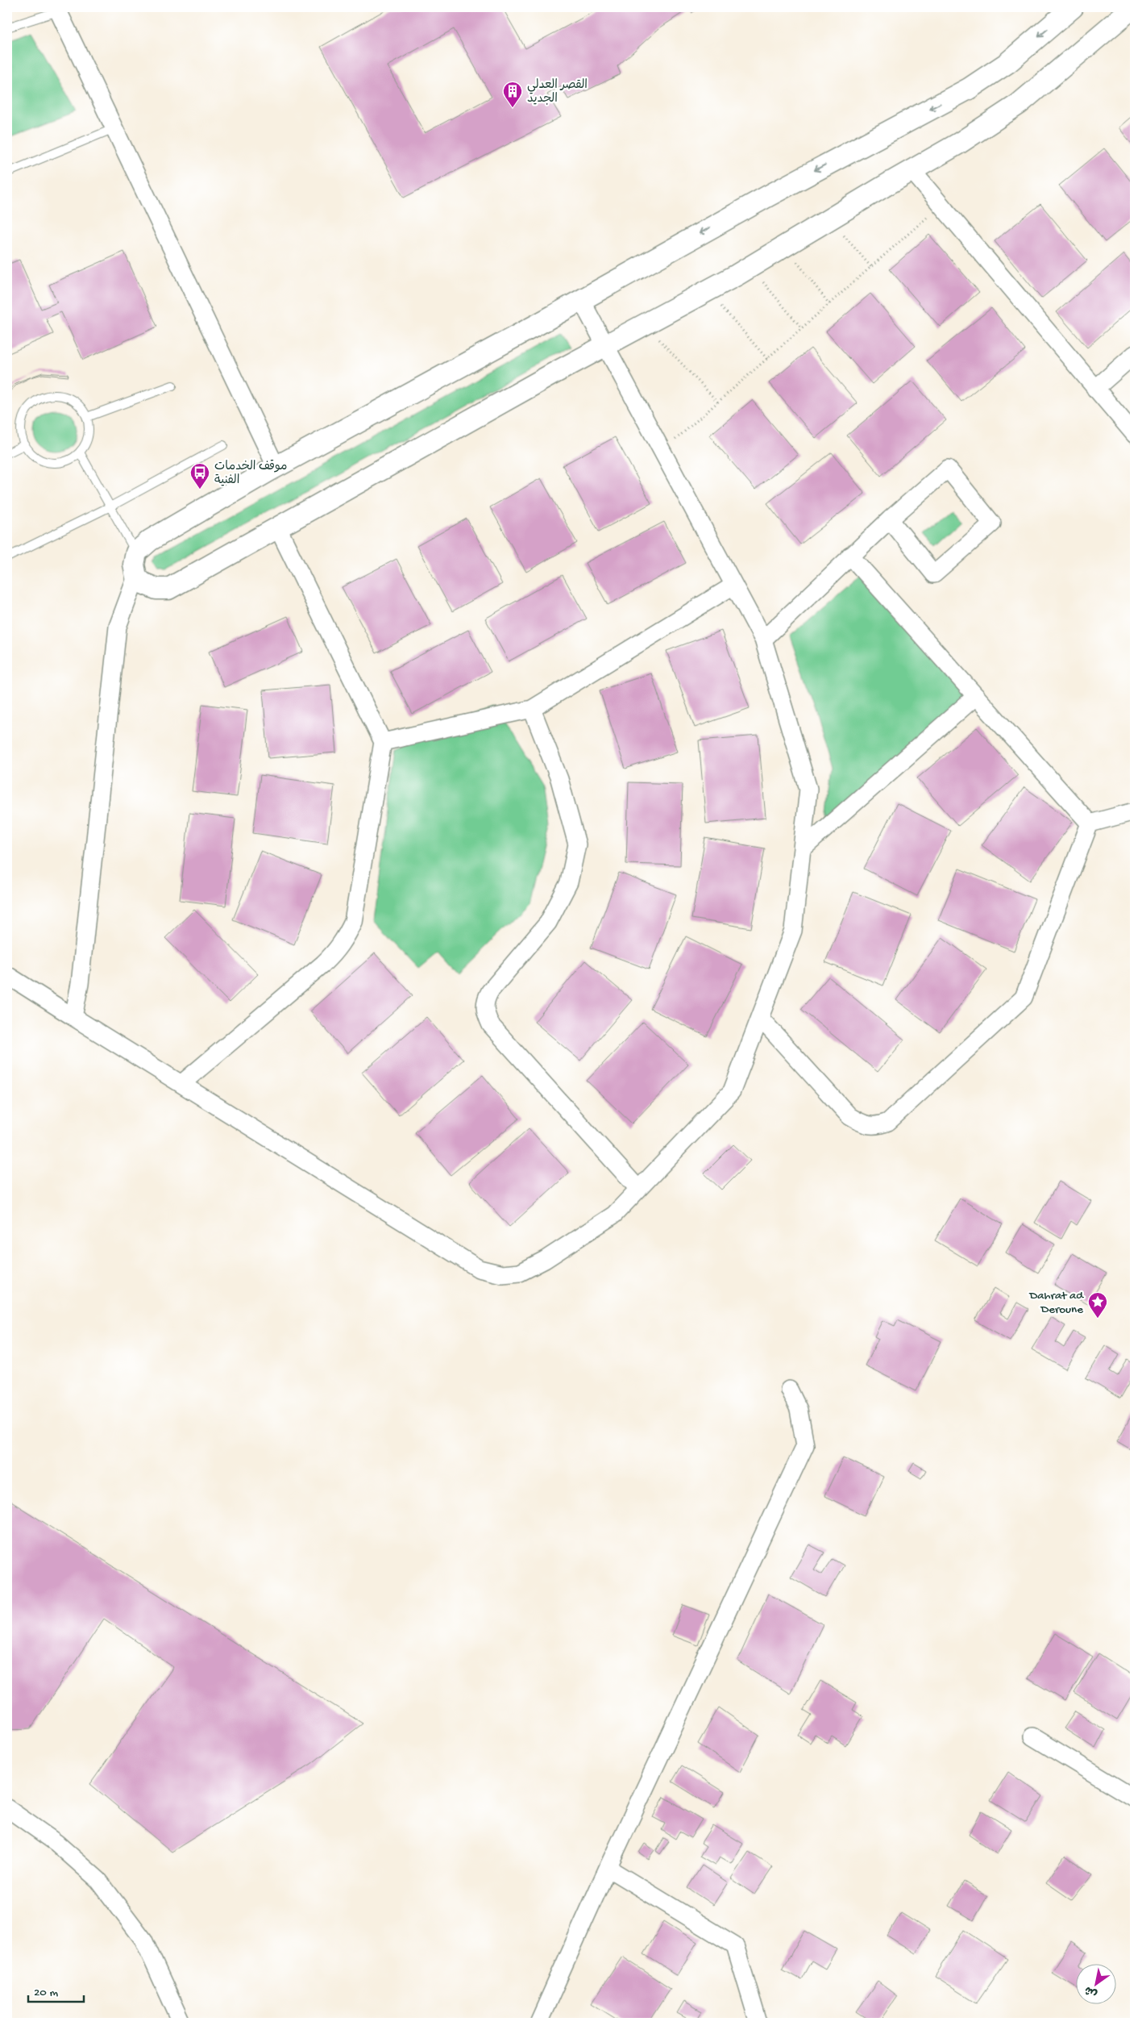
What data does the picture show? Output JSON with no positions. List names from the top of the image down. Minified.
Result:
{"places":{"building":["القصر العدلي الجديد"],"bus stop":["موقف الخدمات الفنية"],"place":["Dahrat ad Deroune"]},"scale_bar":"20 m","north":"bottom left"}
